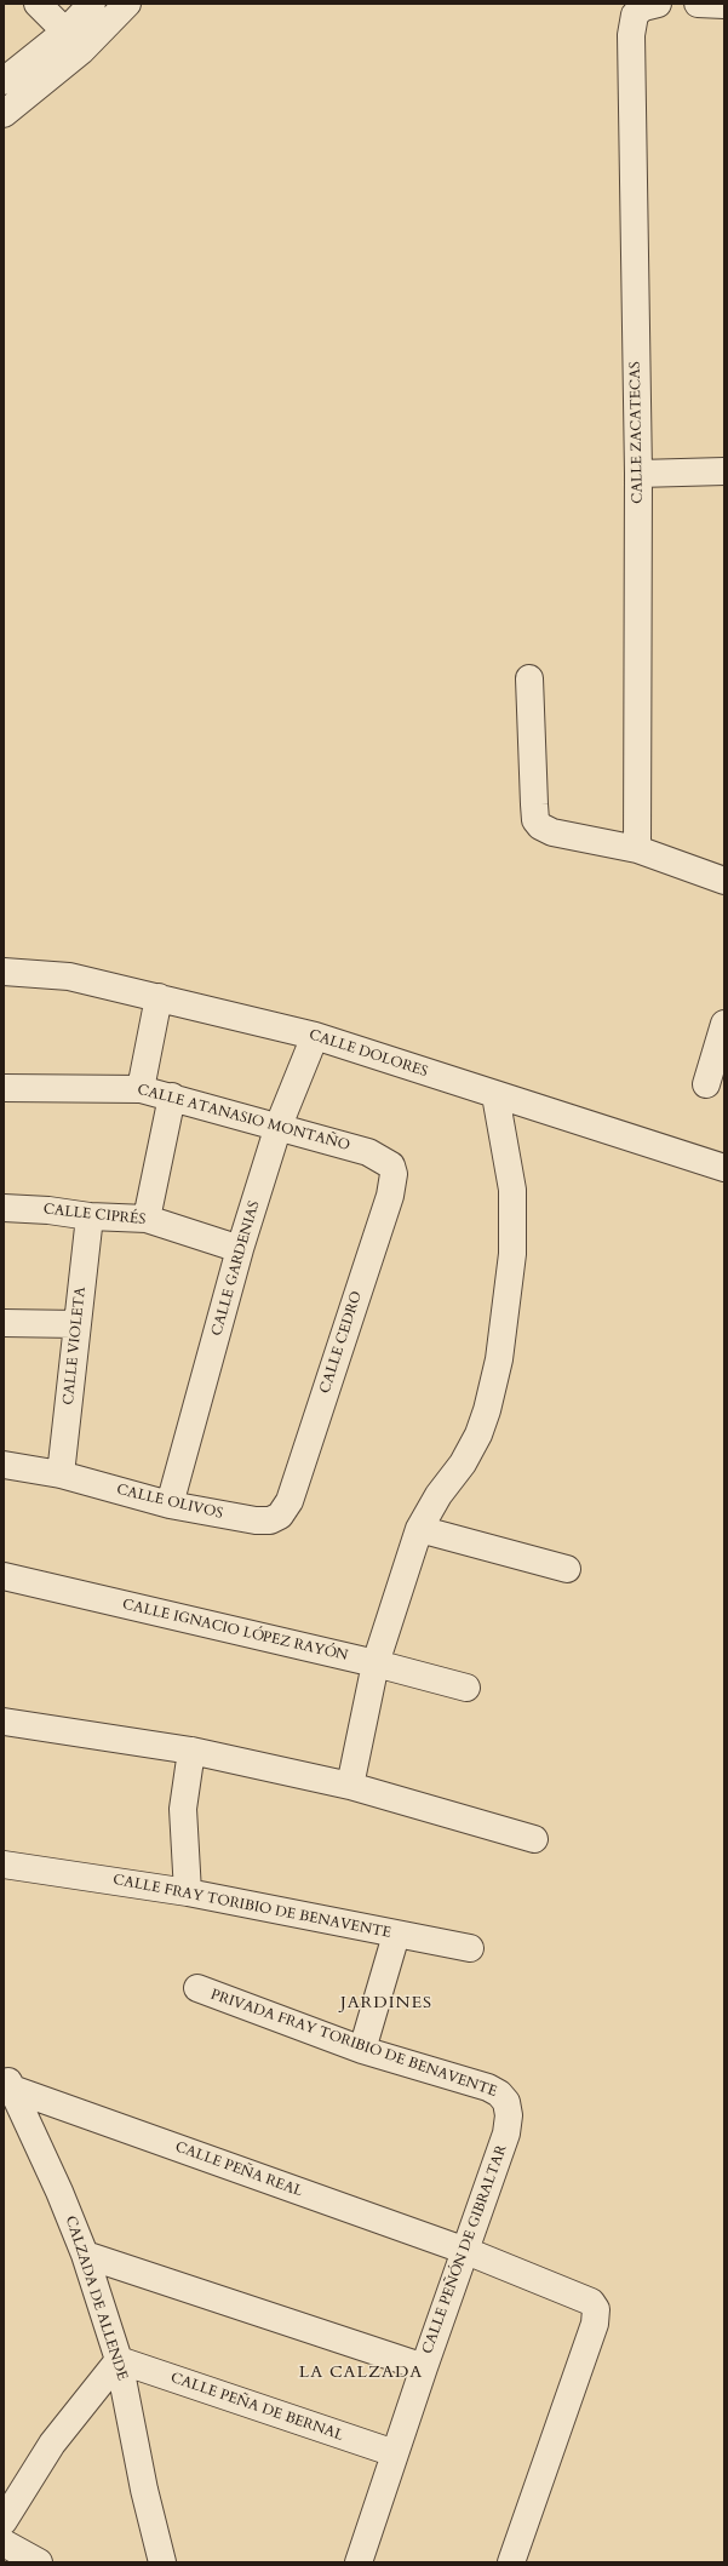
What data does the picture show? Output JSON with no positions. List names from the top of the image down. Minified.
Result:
{"streets":{"street":["CALLE ZACATECAS","CALLE DOLORES","CALLE ATANASIO MONTAÑO","CALLE CIPRÉS","CALLE GARDENIAS","CALLE CEDRO","CALLE VIOLETA","CALLE OLIVOS","CALLE IGNACIO LÓPEZ RAYÓN","CALLE FRAY TORIBIO DE BENAVENTE","PRIVADA FRAY TORIBIO DE BENAVENTE","CALLE PEÑA REAL","CALLE PEÑÓN DE GIBRALTAR","CALZADA DE ALLENDE","CALLE PEÑA DE BERNAL"]},"crossings":[["CALLE DOLORES","CALLE GARDENIAS"],["CALLE ATANASIO MONTAÑO","CALLE GARDENIAS"],["CALLE ATANASIO MONTAÑO","CALLE CEDRO"],["CALLE CIPRÉS","CALLE GARDENIAS"],["CALLE CIPRÉS","CALLE VIOLETA"],["CALLE GARDENIAS","CALLE OLIVOS"],["CALLE CEDRO","CALLE OLIVOS"],["CALLE VIOLETA","CALLE OLIVOS"],["PRIVADA FRAY TORIBIO DE BENAVENTE","CALLE PEÑÓN DE GIBRALTAR"],["CALLE PEÑA REAL","CALLE PEÑÓN DE GIBRALTAR"],["CALLE PEÑA REAL","CALZADA DE ALLENDE"],["CALLE PEÑÓN DE GIBRALTAR","CALLE PEÑA DE BERNAL"],["CALZADA DE ALLENDE","CALLE PEÑA DE BERNAL"]],"districts":["JARDINES","LA CALZADA"]}
